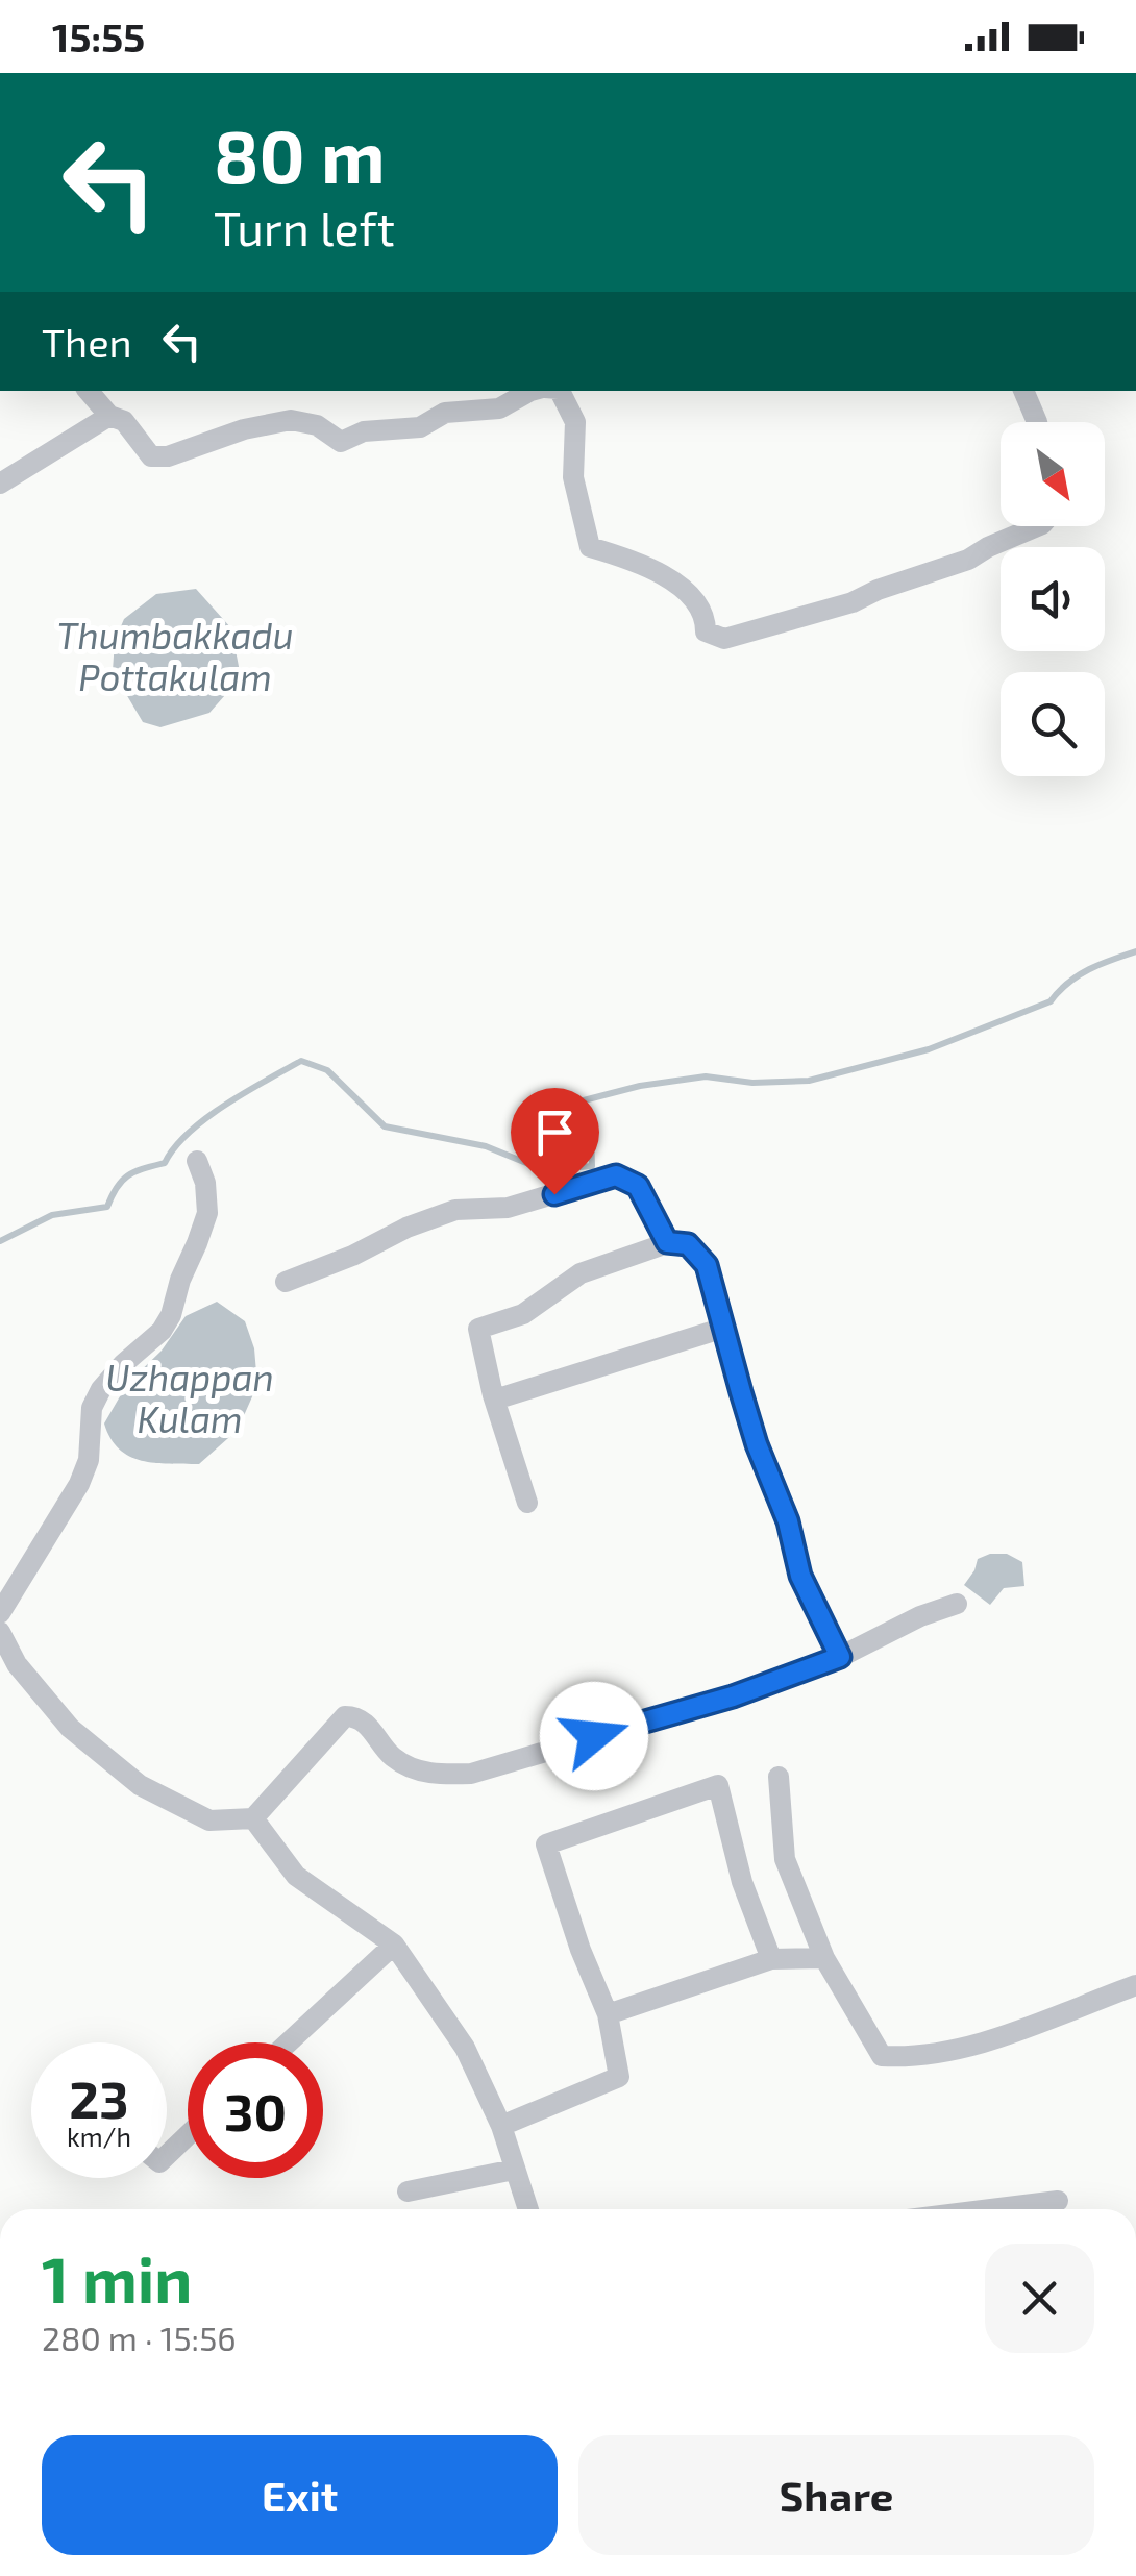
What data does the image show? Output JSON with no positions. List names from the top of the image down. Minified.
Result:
{"water":["Thumbakkadu Pottakulam","Uzhappan Kulam"],"north":"bottom right","page":{"status":"15:55","turn":["80 m","Turn left"],"then":"Then","speed":"23 km/h","limit":"30","heading":["1 min","280 m · 15:56"],"buttons":["Exit","Share"]}}
